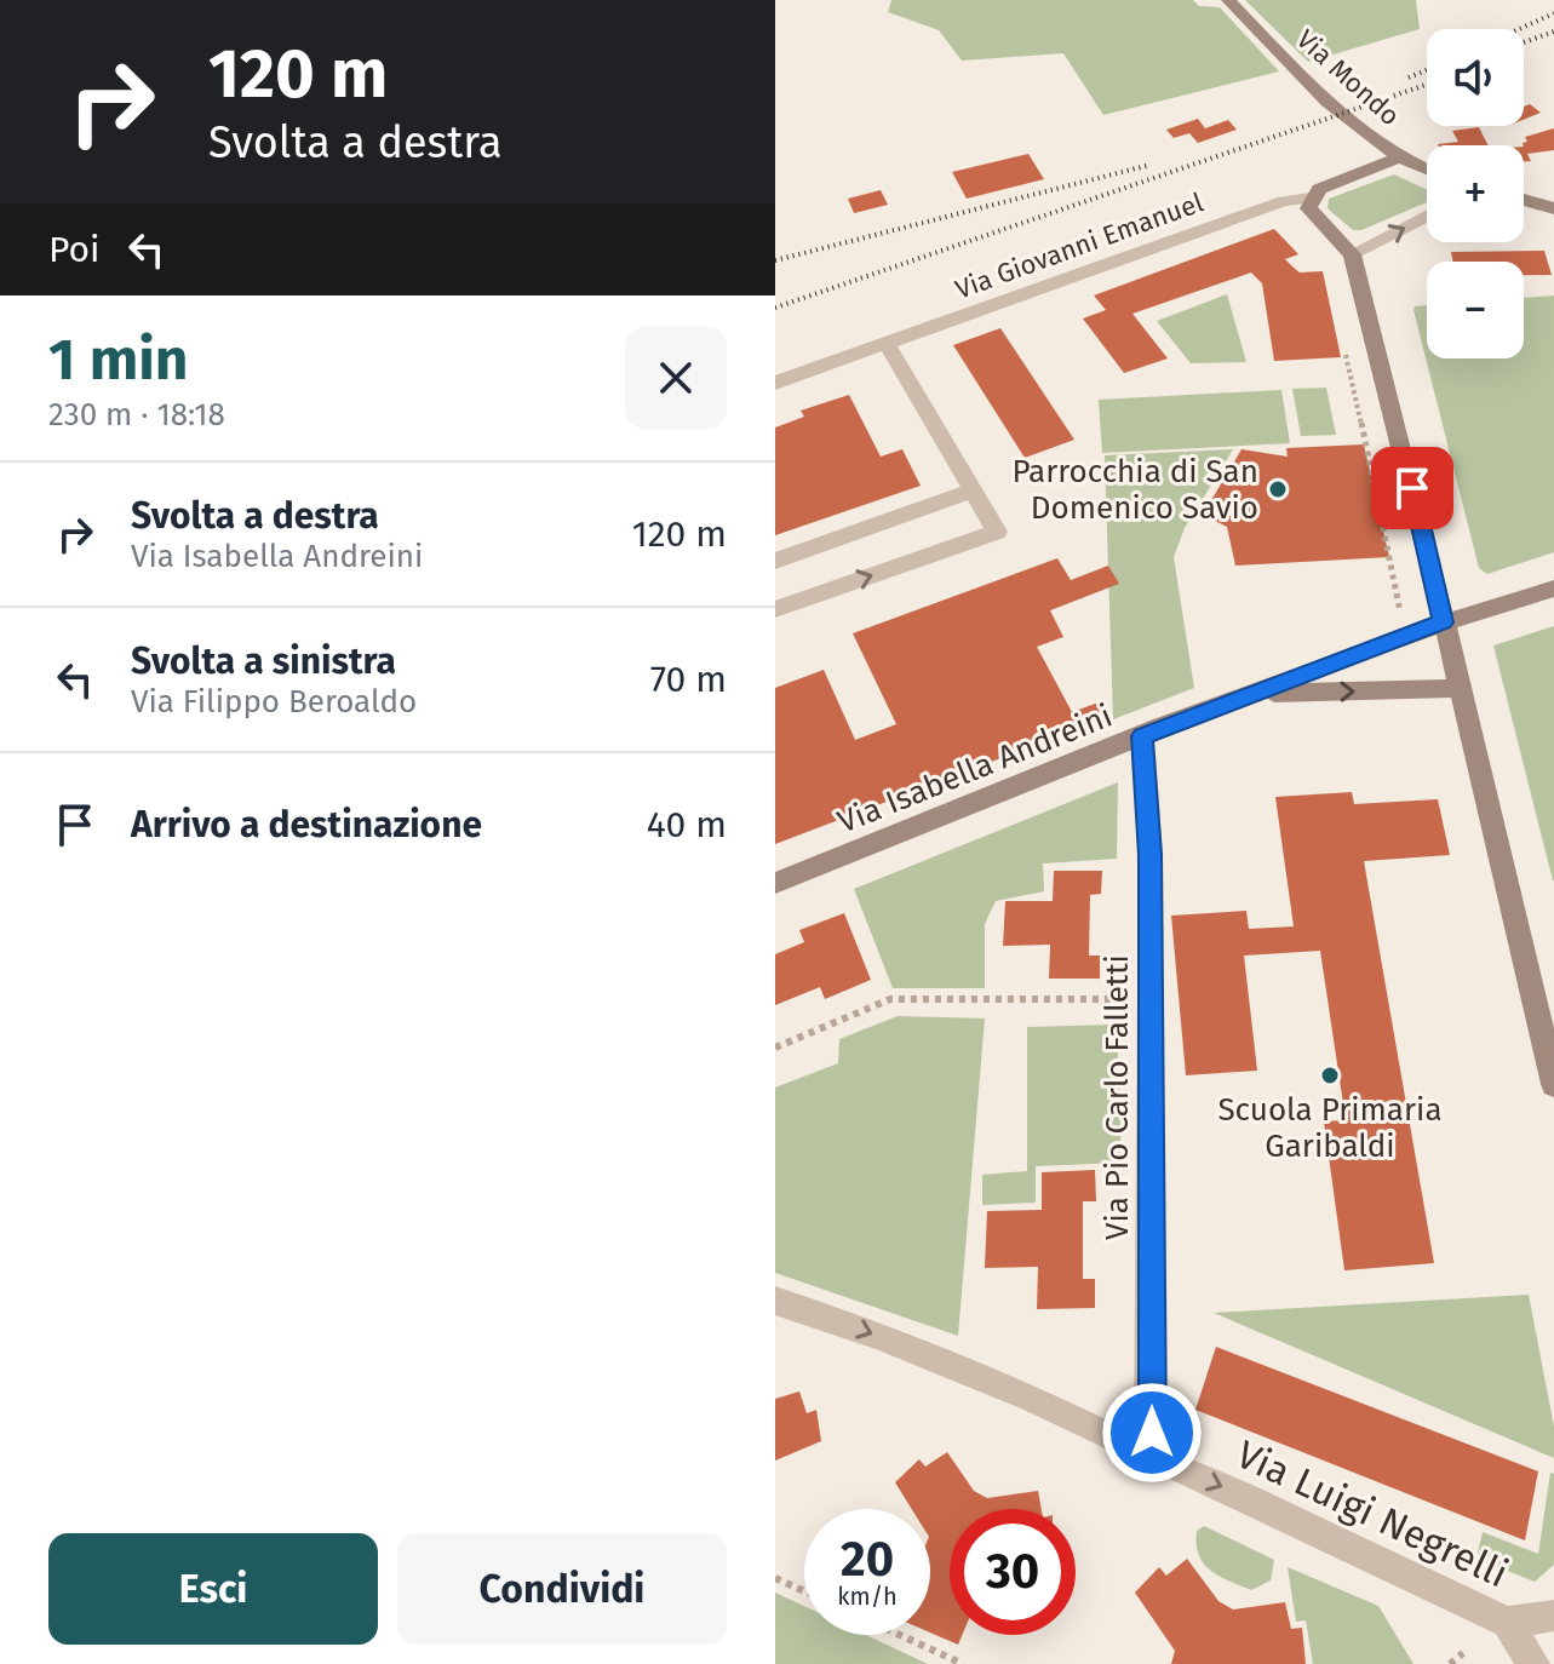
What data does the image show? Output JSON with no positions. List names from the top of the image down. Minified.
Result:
{"streets":{"street":["Via Mondo","Via Giovanni Emanuel","Via Isabella Andreini","Via Pio Carlo Falletti","Via Luigi Negrelli"]},"crossings":[["Via Mondo","Via Giovanni Emanuel"],["Via Isabella Andreini","Via Pio Carlo Falletti"],["Via Pio Carlo Falletti","Via Luigi Negrelli"]],"one_way":["Via Luigi Negrelli"],"places":["Parrocchia di San Domenico Savio","Scuola Primaria Garibaldi"],"page":{"turn":["120 m","Svolta a destra"],"map_buttons":["+","−"],"then":"Poi","heading":["1 min","230 m · 18:18"],"list":[{"name":"Svolta a destra","note":"Via Isabella Andreini","value":"120 m"},{"name":"Svolta a sinistra","note":"Via Filippo Beroaldo","value":"70 m"},{"name":"Arrivo a destinazione","value":"40 m"}],"speed":"20 km/h","limit":"30","buttons":["Esci","Condividi"]}}
